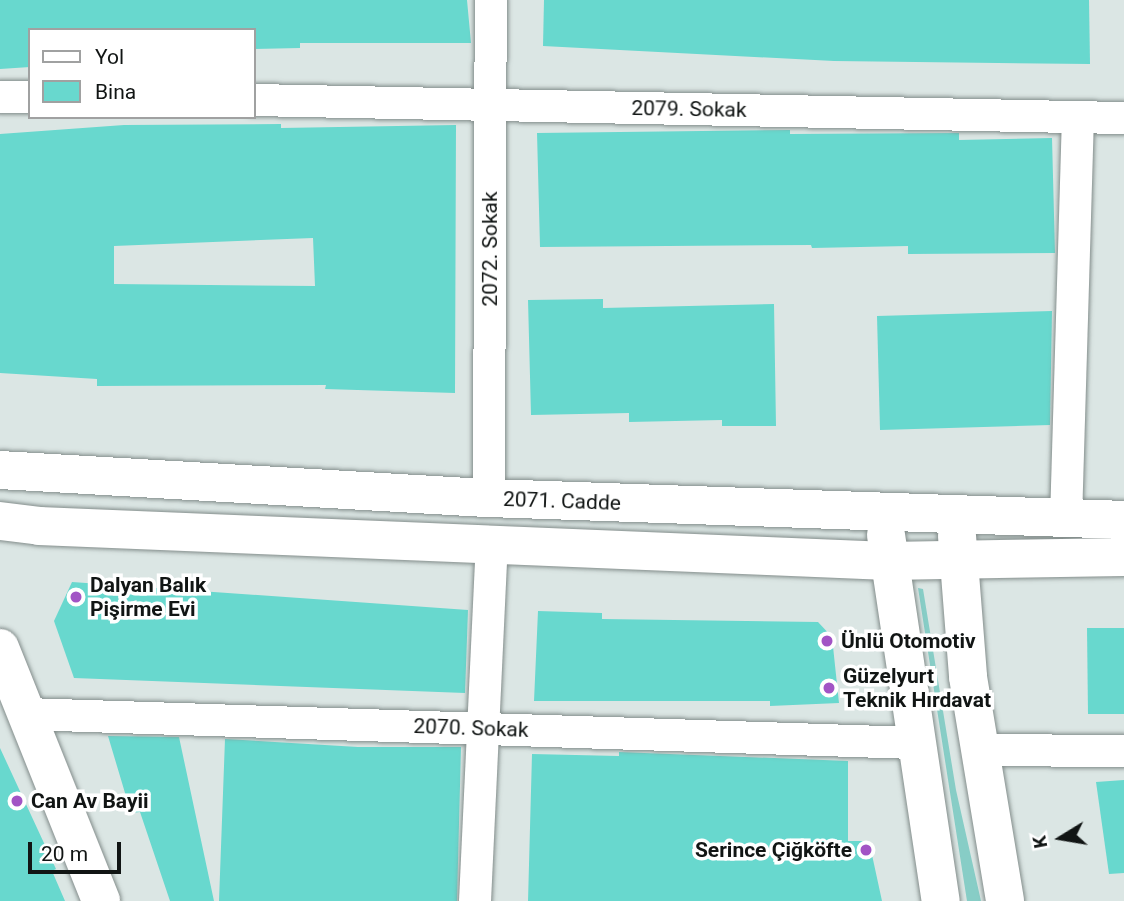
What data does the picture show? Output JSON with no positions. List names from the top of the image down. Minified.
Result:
{"streets":{"street":["2079. Sokak","2072. Sokak","2071. Cadde","2070. Sokak"]},"crossings":[["2079. Sokak","2072. Sokak"],["2072. Sokak","2071. Cadde"]],"places":["Dalyan Balık Pişirme Evi","Ünlü Otomotiv","Güzelyurt Teknik Hırdavat","Can Av Bayii","Serince Çiğköfte"],"legend":["Yol","Bina"],"scale_bar":"20 m","north":"left"}
